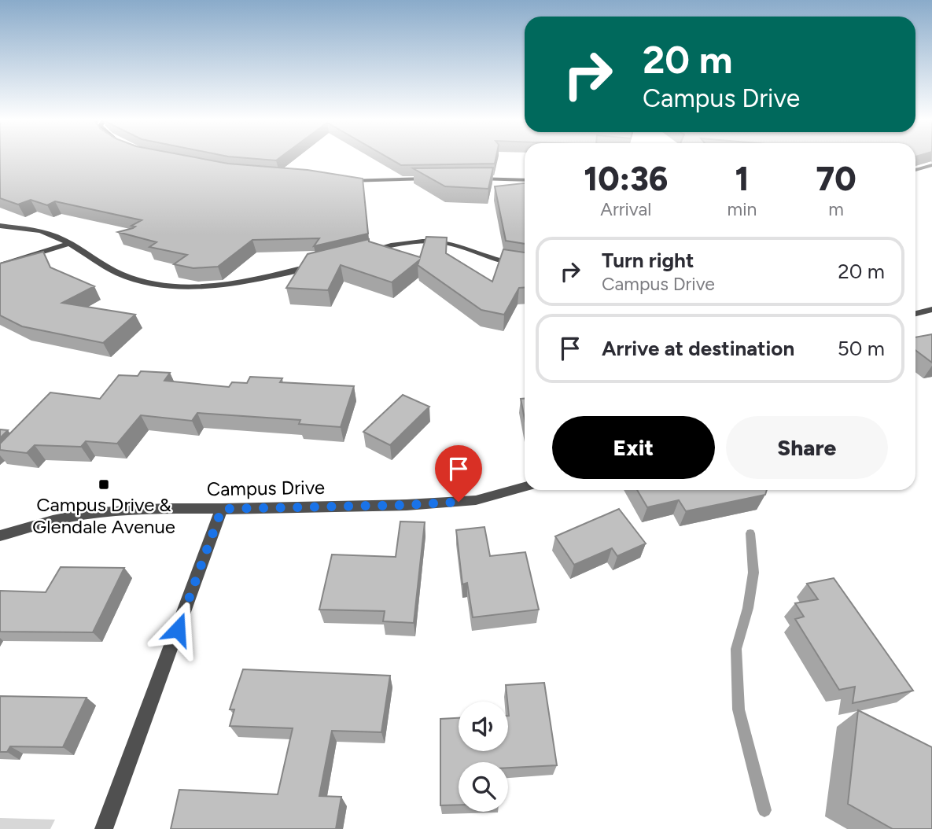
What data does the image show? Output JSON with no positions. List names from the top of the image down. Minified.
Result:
{"streets":{"street":["Campus Drive"]},"places":{"transit":["Campus Drive & Glendale Avenue"]},"page":{"turn":["20 m","Campus Drive"],"eta":["10:36","Arrival","1","min","70","m"],"list":[{"name":"Turn right","note":"Campus Drive","value":"20 m"},{"name":"Arrive at destination","value":"50 m"}],"buttons":["Exit","Share"]}}
